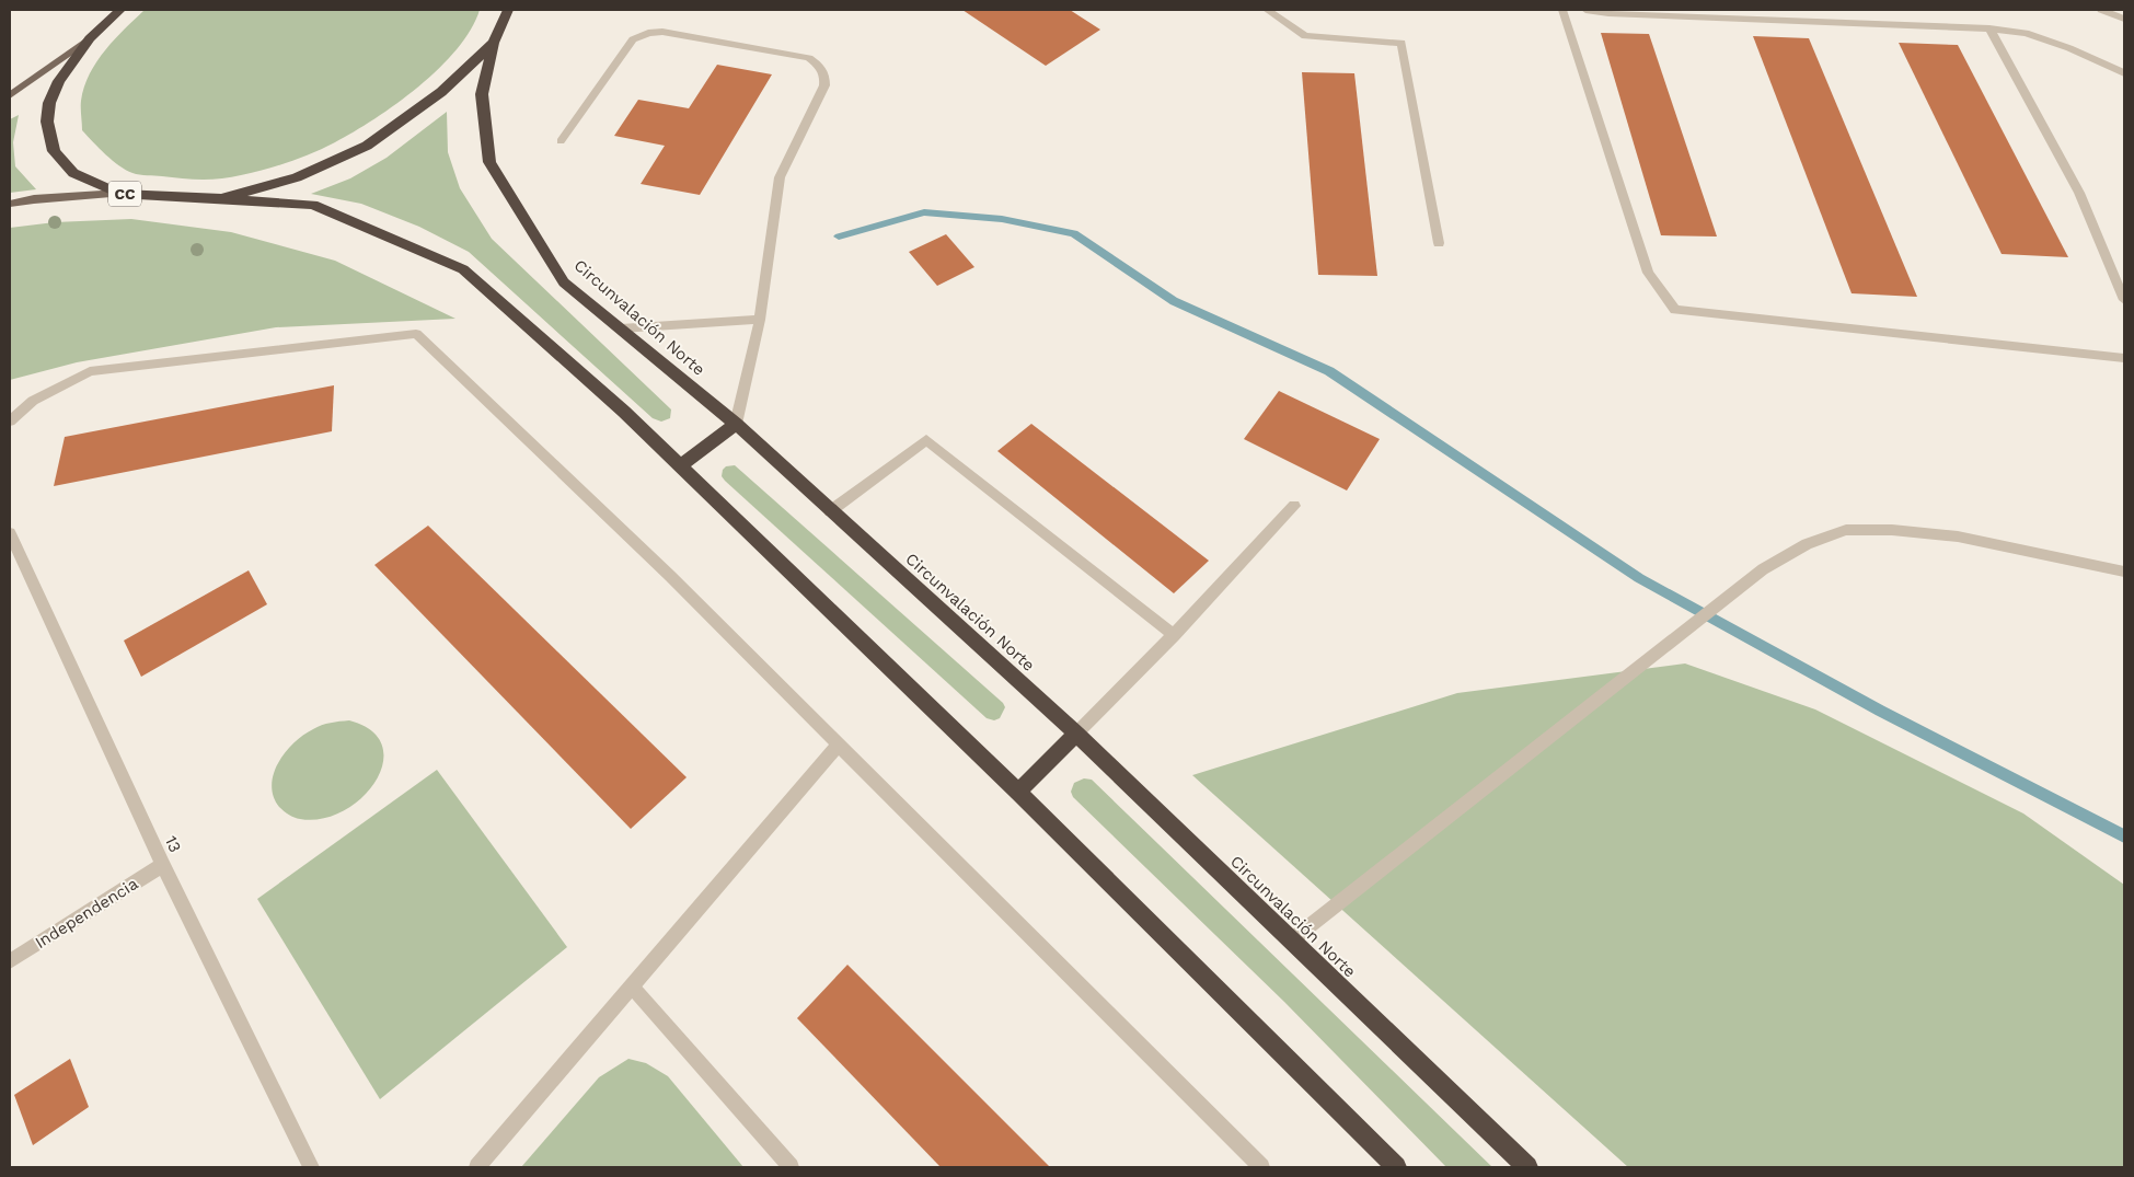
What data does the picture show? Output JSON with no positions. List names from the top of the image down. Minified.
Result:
{"streets":{"highway":["CC","Circunvalación Norte"],"street":["13","Independencia"]},"crossings":[["CC","Circunvalación Norte"],["13","Independencia"]]}
